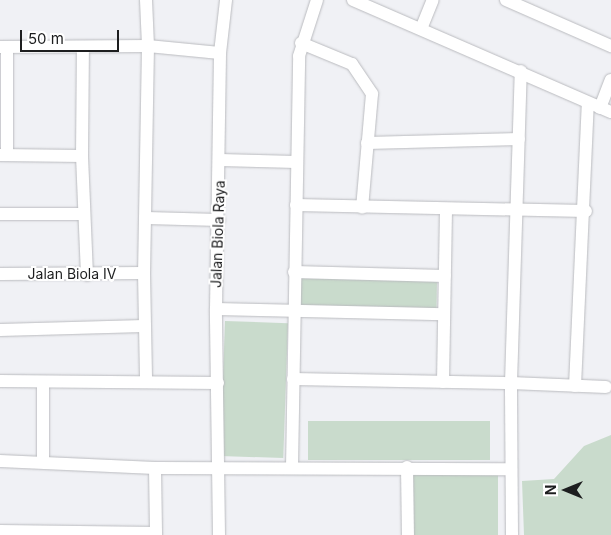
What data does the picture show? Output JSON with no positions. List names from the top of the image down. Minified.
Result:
{"streets":{"street":["Jalan Biola Raya","Jalan Biola IV"]},"scale_bar":"50 m","north":"left"}
